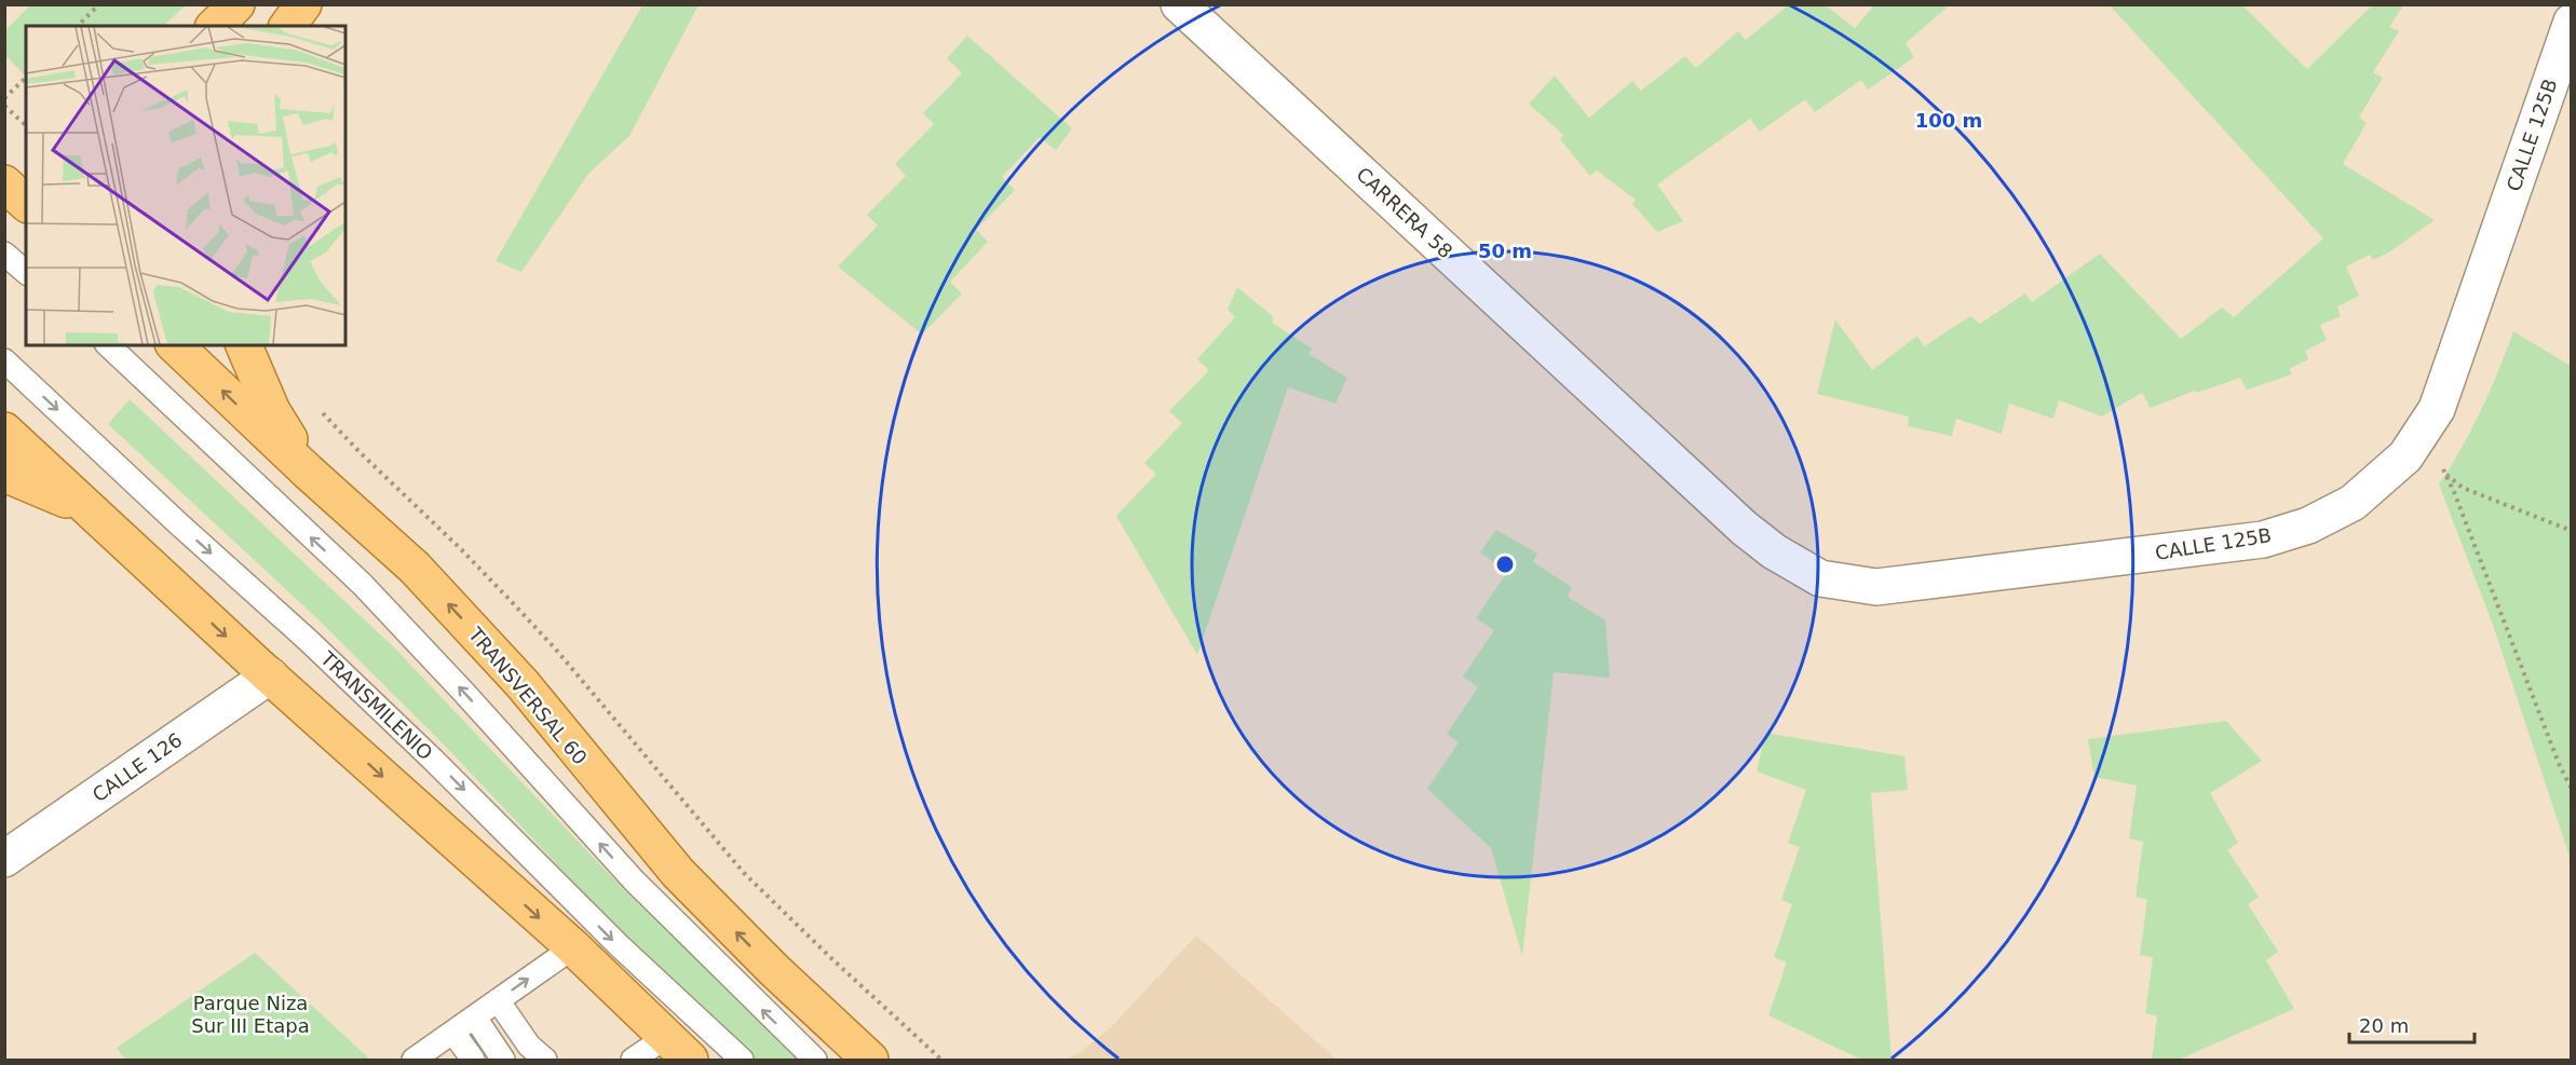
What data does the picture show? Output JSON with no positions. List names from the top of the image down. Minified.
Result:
{"streets":{"main road":["TRANSVERSAL 60"],"street":["CALLE 125B","CARRERA 58","CALLE 126"],"lane":["TRANSMILENIO"]},"crossings":[["CALLE 125B","CARRERA 58"]],"parks":["Parque Niza Sur III Etapa"],"scale_bar":"20 m","rings":["100 m","50 m"]}
